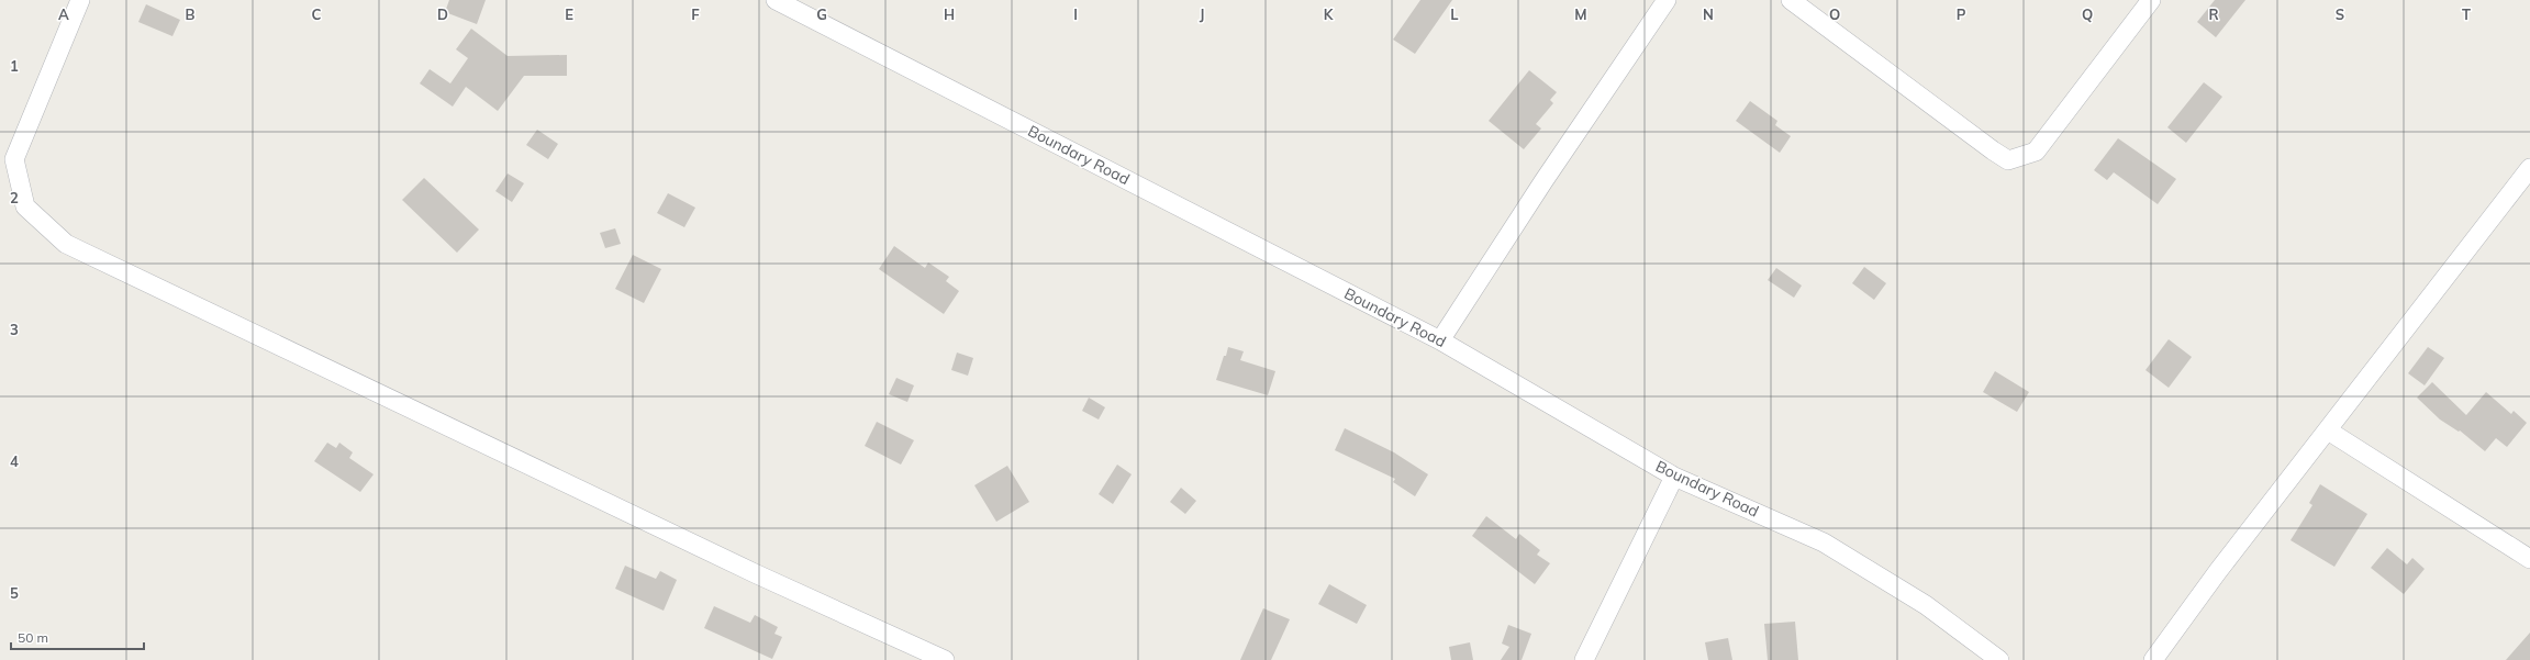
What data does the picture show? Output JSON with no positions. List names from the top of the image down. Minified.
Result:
{"streets":{"street":["Boundary Road"]},"scale_bar":"50 m","grid":{"columns":["A","B","C","D","E","F","G","H","I","J","K","L","M","N","O","P","Q","R","S","T"],"rows":["1","2","3","4","5"]}}
